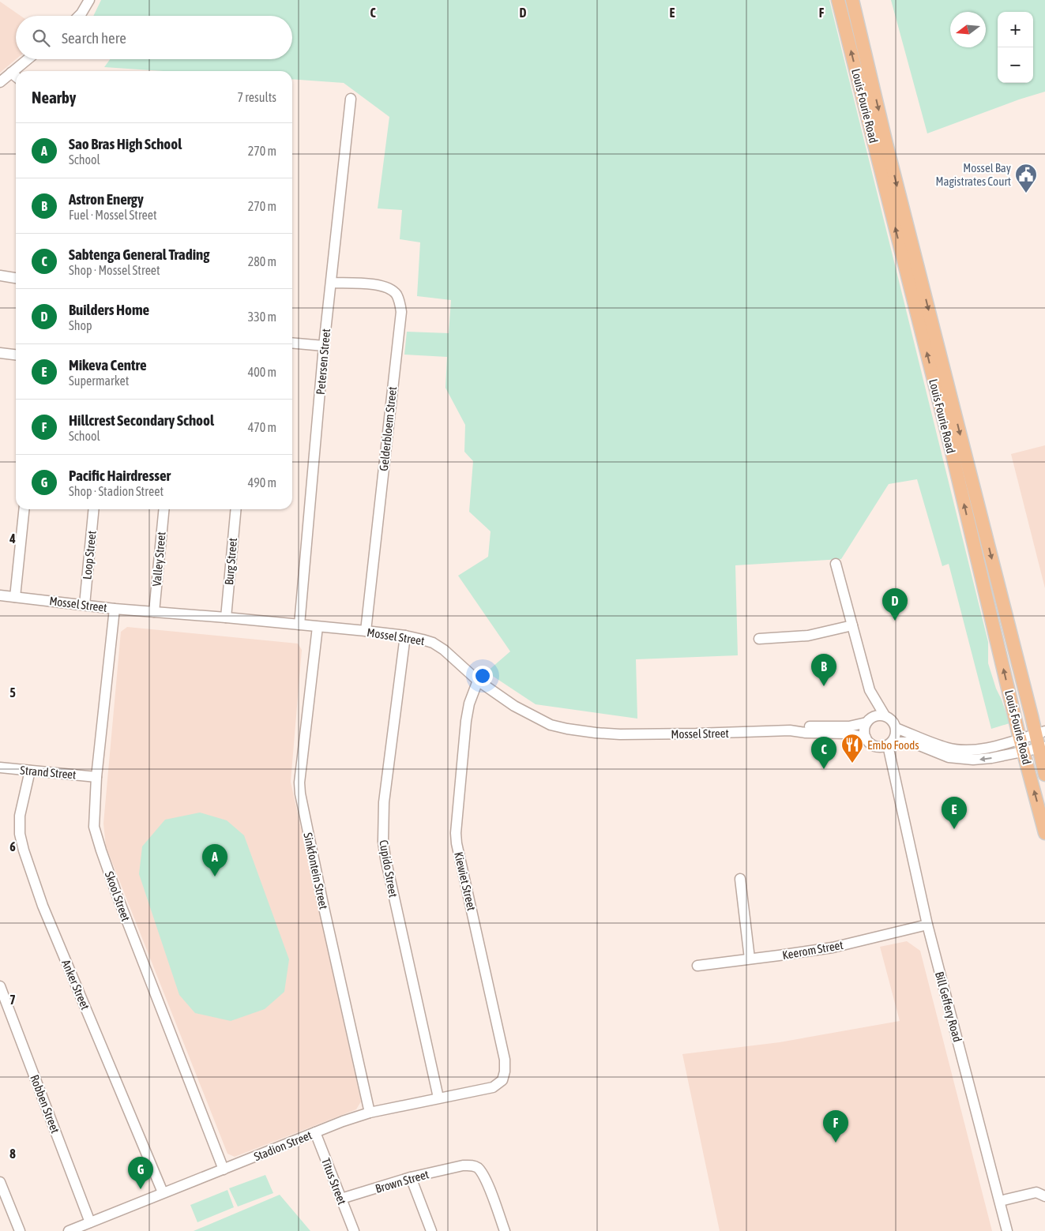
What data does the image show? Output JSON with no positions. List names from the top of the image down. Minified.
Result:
{"streets":{"main road":["Louis Fourie Road"],"street":["Petersen Street","Gelderbloem Street","Loop Street","Valley Street","Burg Street","Mossel Street","Strand Street","Cupido Street","Sinkfontein Street","Kiewiet Street","Skool Street","Keerom Street","Anker Street","Bill Geffery Road","Robben Street","Stadion Street","Titus Street","Brown Street"]},"crossings":[["Petersen Street","Gelderbloem Street"],["Petersen Street","Mossel Street"],["Gelderbloem Street","Mossel Street"],["Loop Street","Mossel Street"],["Valley Street","Mossel Street"],["Burg Street","Mossel Street"],["Mossel Street","Cupido Street"],["Mossel Street","Sinkfontein Street"],["Mossel Street","Kiewiet Street"],["Mossel Street","Skool Street"],["Strand Street","Skool Street"],["Strand Street","Anker Street"],["Cupido Street","Stadion Street"],["Sinkfontein Street","Stadion Street"],["Kiewiet Street","Stadion Street"],["Skool Street","Stadion Street"],["Keerom Street","Bill Geffery Road"],["Anker Street","Stadion Street"],["Robben Street","Stadion Street"],["Stadion Street","Titus Street"],["Titus Street","Brown Street"]],"places":{"public building":["Mossel Bay Magistrates Court"],"restaurant":["Embo Foods"]},"north":"left","page":{"map_buttons":["+","−"],"search":"Search here","heading":["Nearby","7 results"],"list":[{"mark":"A","name":"Sao Bras High School","note":"School","value":"270 m"},{"mark":"B","name":"Astron Energy","note":"Fuel · Mossel Street","value":"270 m"},{"mark":"C","name":"Sabtenga General Trading","note":"Shop · Mossel Street","value":"280 m"},{"mark":"D","name":"Builders Home","note":"Shop","value":"330 m"},{"mark":"E","name":"Mikeva Centre","note":"Supermarket","value":"400 m"},{"mark":"F","name":"Hillcrest Secondary School","note":"School","value":"470 m"},{"mark":"G","name":"Pacific Hairdresser","note":"Shop · Stadion Street","value":"490 m"}],"pins":["D","B","C","E","A","F","G"]},"grid":{"columns":["C","D","E","F"],"rows":["4","5","6","7","8"]}}
